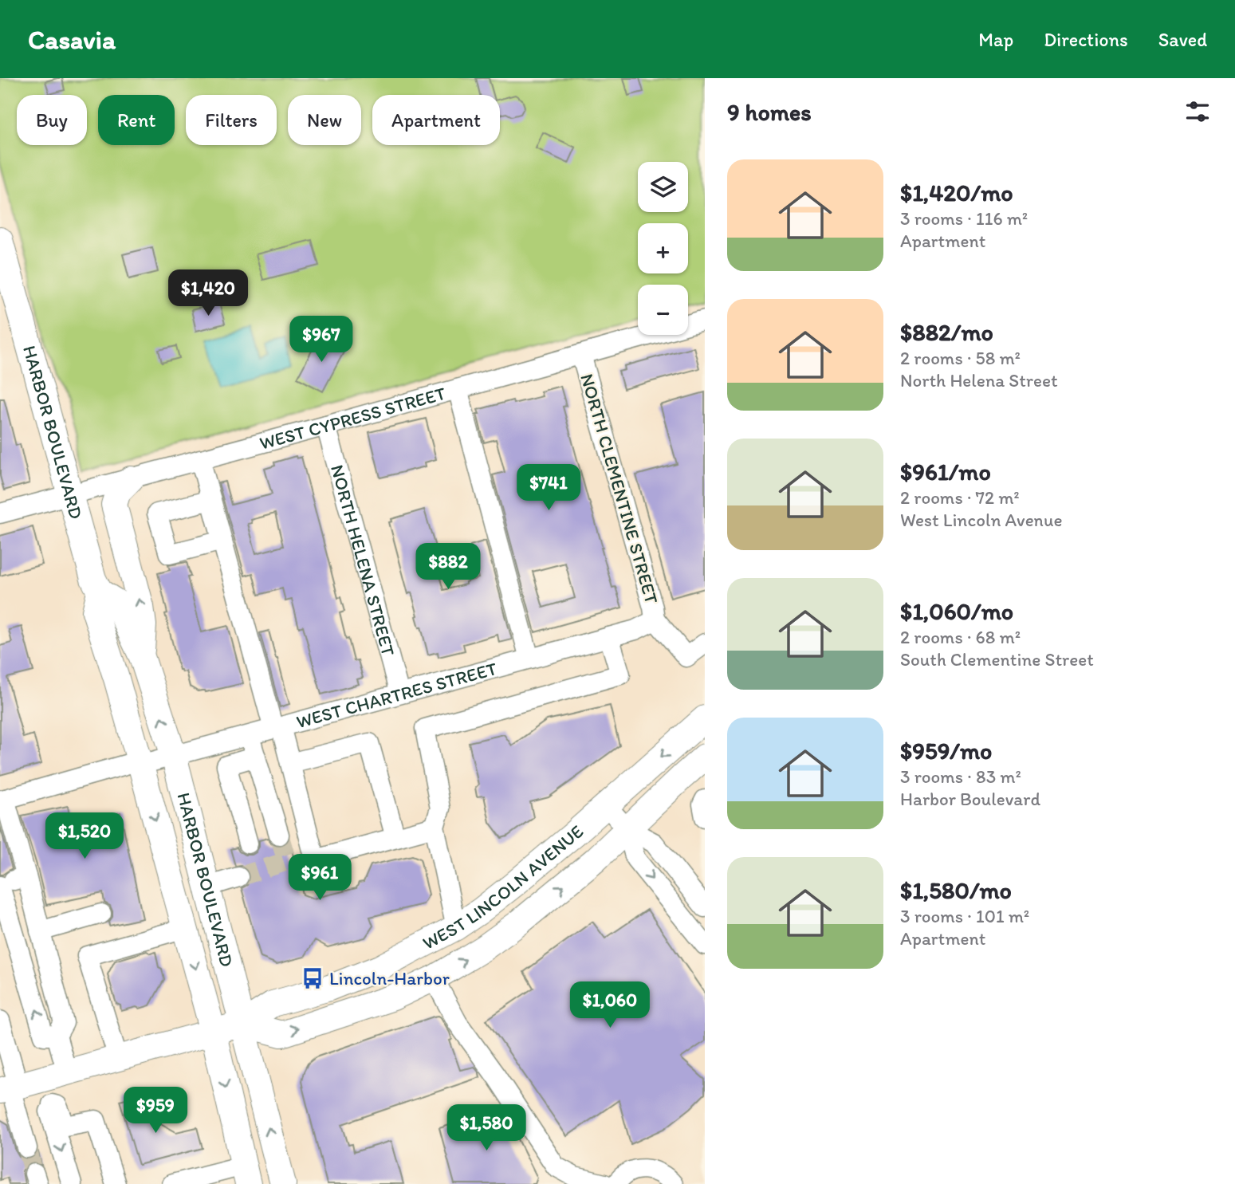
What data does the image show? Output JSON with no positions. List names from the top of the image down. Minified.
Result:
{"streets":{"main road":["HARBOR BOULEVARD","WEST LINCOLN AVENUE"],"street":["WEST CYPRESS STREET","NORTH CLEMENTINE STREET","NORTH HELENA STREET","WEST CHARTRES STREET"]},"crossings":[["WEST CYPRESS STREET","HARBOR BOULEVARD"],["WEST CYPRESS STREET","NORTH CLEMENTINE STREET"],["WEST CYPRESS STREET","NORTH HELENA STREET"],["HARBOR BOULEVARD","WEST CHARTRES STREET"],["HARBOR BOULEVARD","WEST LINCOLN AVENUE"],["NORTH CLEMENTINE STREET","WEST CHARTRES STREET"],["NORTH HELENA STREET","WEST CHARTRES STREET"]],"places":{"bus stop":["Lincoln-Harbor"]},"page":{"header":"Casavia","nav":["Map","Directions","Saved"],"heading":"9 homes","chip":["Buy","Rent","Filters","New","Apartment"],"list":[{"name":"$1,420/mo","note":"3 rooms · 116 m² · Apartment"},{"name":"$882/mo","note":"2 rooms · 58 m² · North Helena Street"},{"name":"$961/mo","note":"2 rooms · 72 m² · West Lincoln Avenue"},{"name":"$1,060/mo","note":"2 rooms · 68 m² · South Clementine Street"},{"name":"$959/mo","note":"3 rooms · 83 m² · Harbor Boulevard"},{"name":"$1,580/mo","note":"3 rooms · 101 m² · Apartment"}],"map_buttons":["+","−"],"price":["$1,420","$967","$741","$882","$1,520","$961","$1,060","$959","$1,580"]}}
